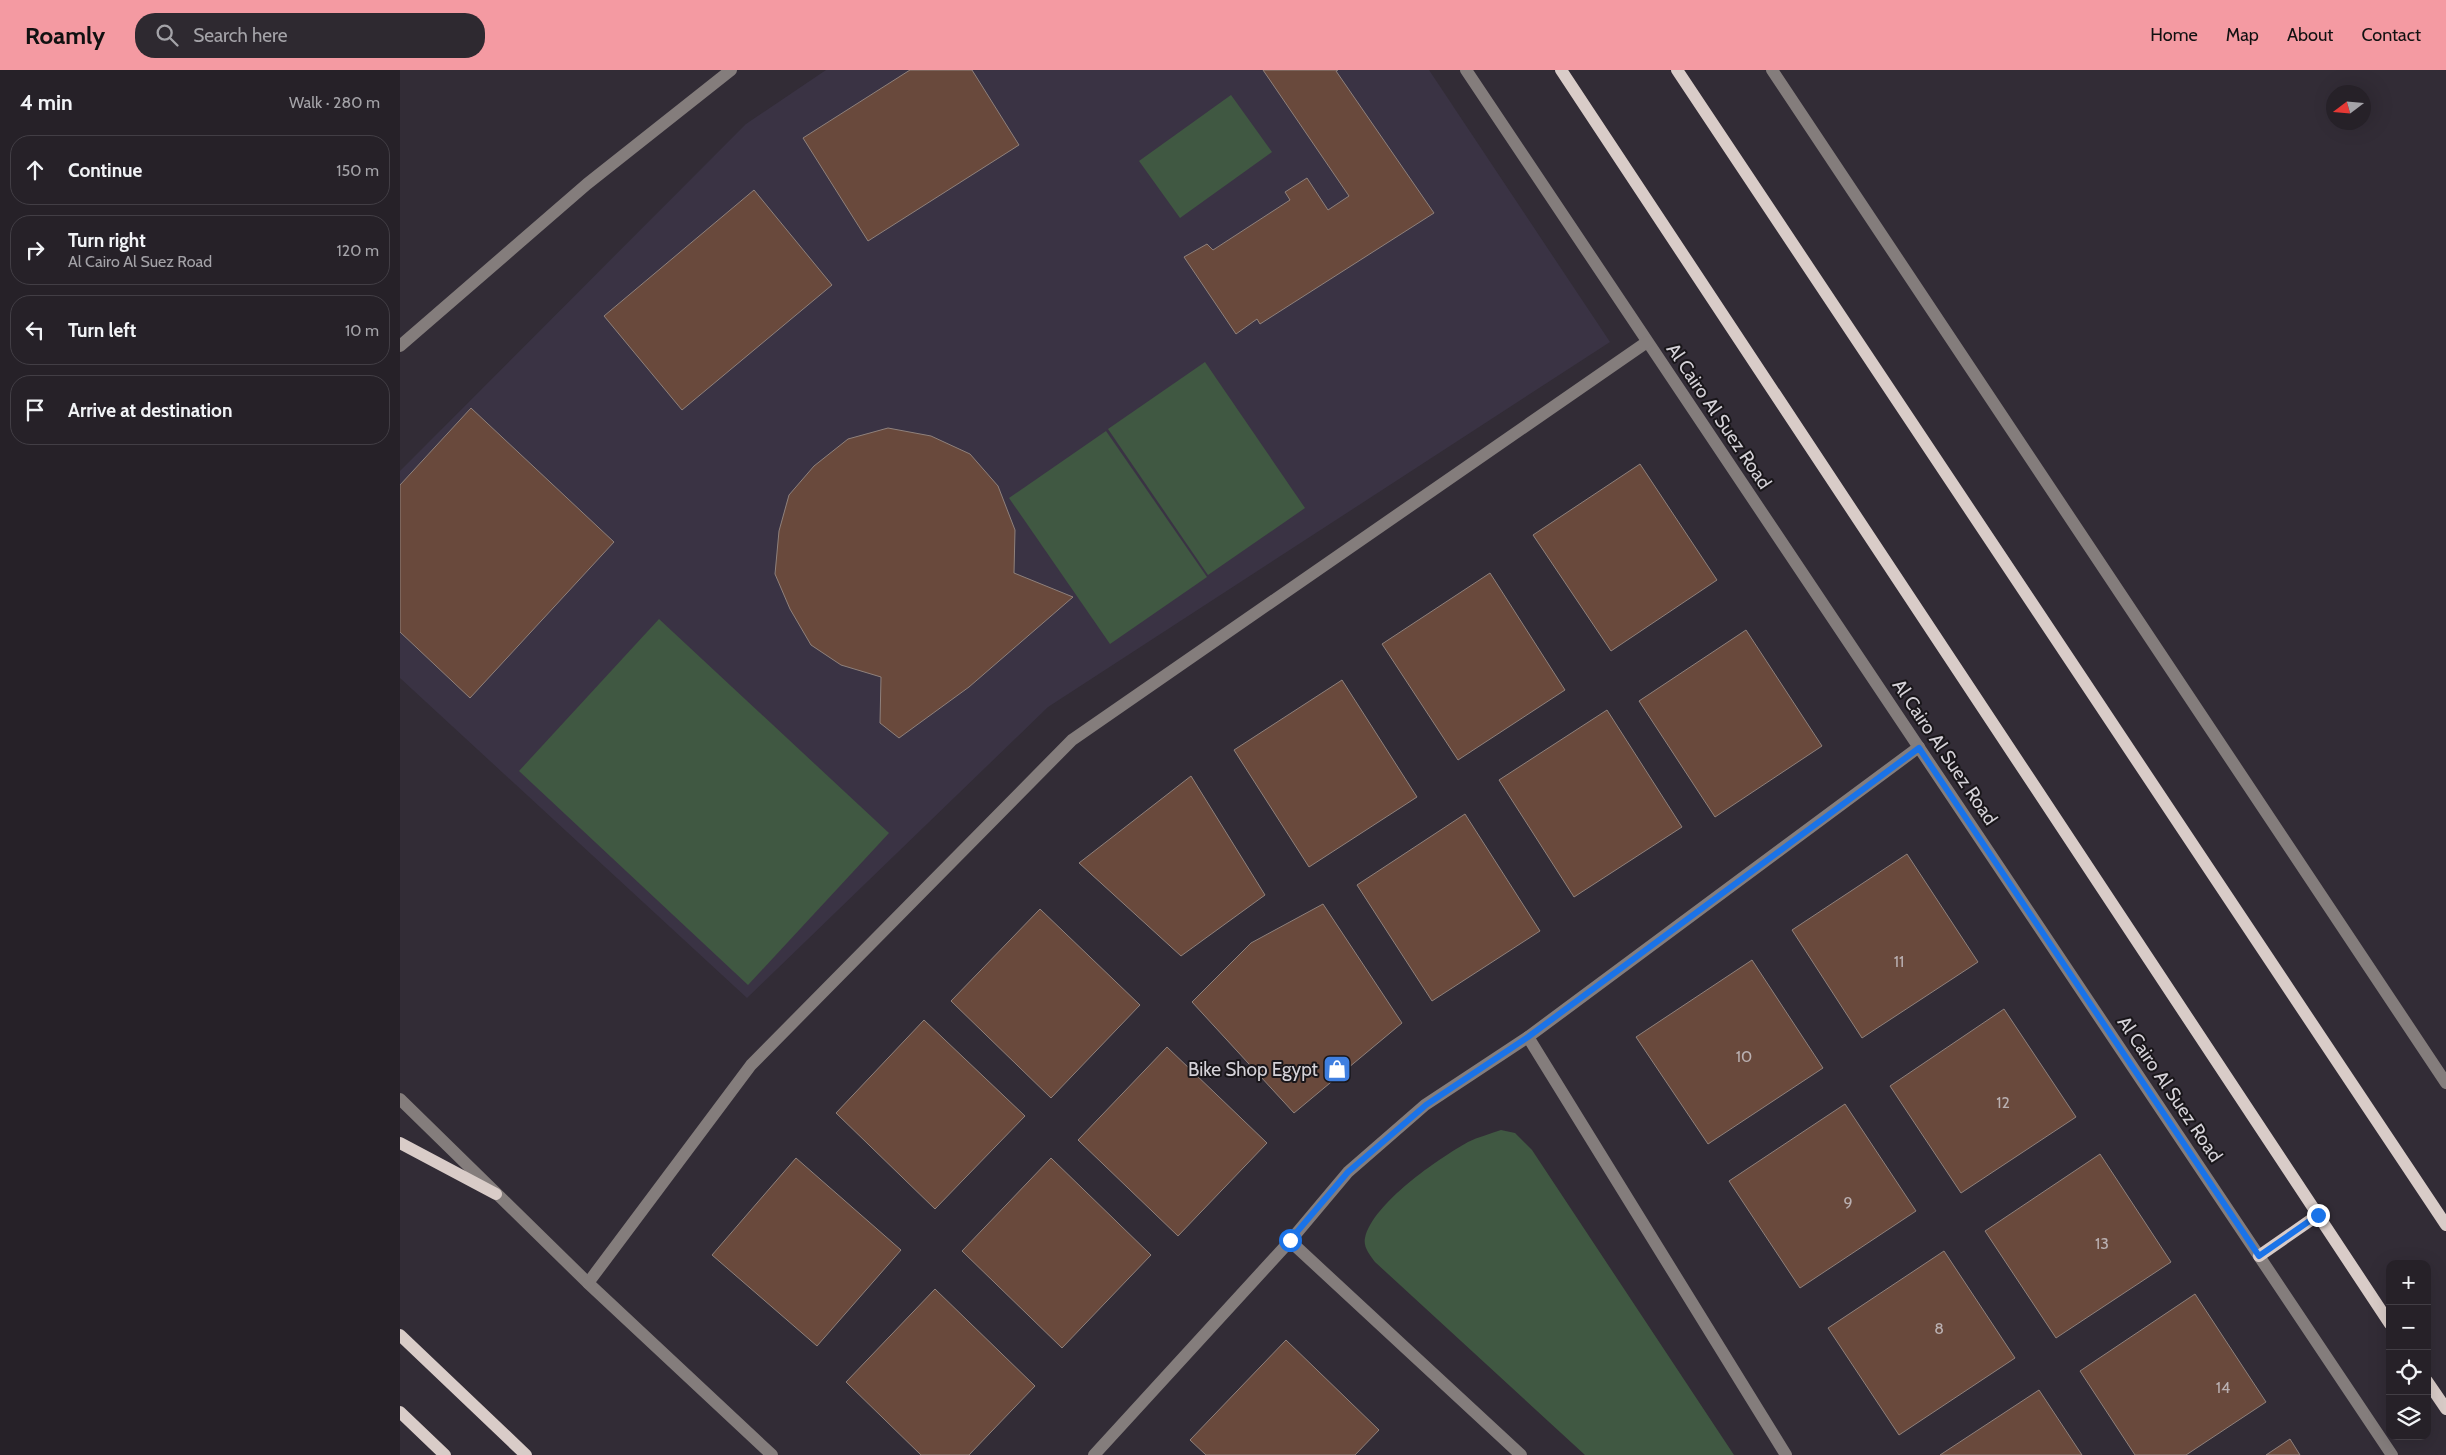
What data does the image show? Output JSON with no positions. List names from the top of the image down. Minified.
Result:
{"streets":{"street":["Al Cairo Al Suez Road"]},"places":{"shop":["Bike Shop Egypt"]},"house_numbers":["11","10","12","9","13","8","14"],"north":"left","page":{"header":"Roamly","search":"Search here","nav":["Home","Map","About","Contact"],"heading":["4 min","Walk · 280 m"],"list":[["Continue","150 m"],["Turn right","Al Cairo Al Suez Road","120 m"],["Turn left","10 m"],"Arrive at destination"],"map_buttons":["+","−"]}}
